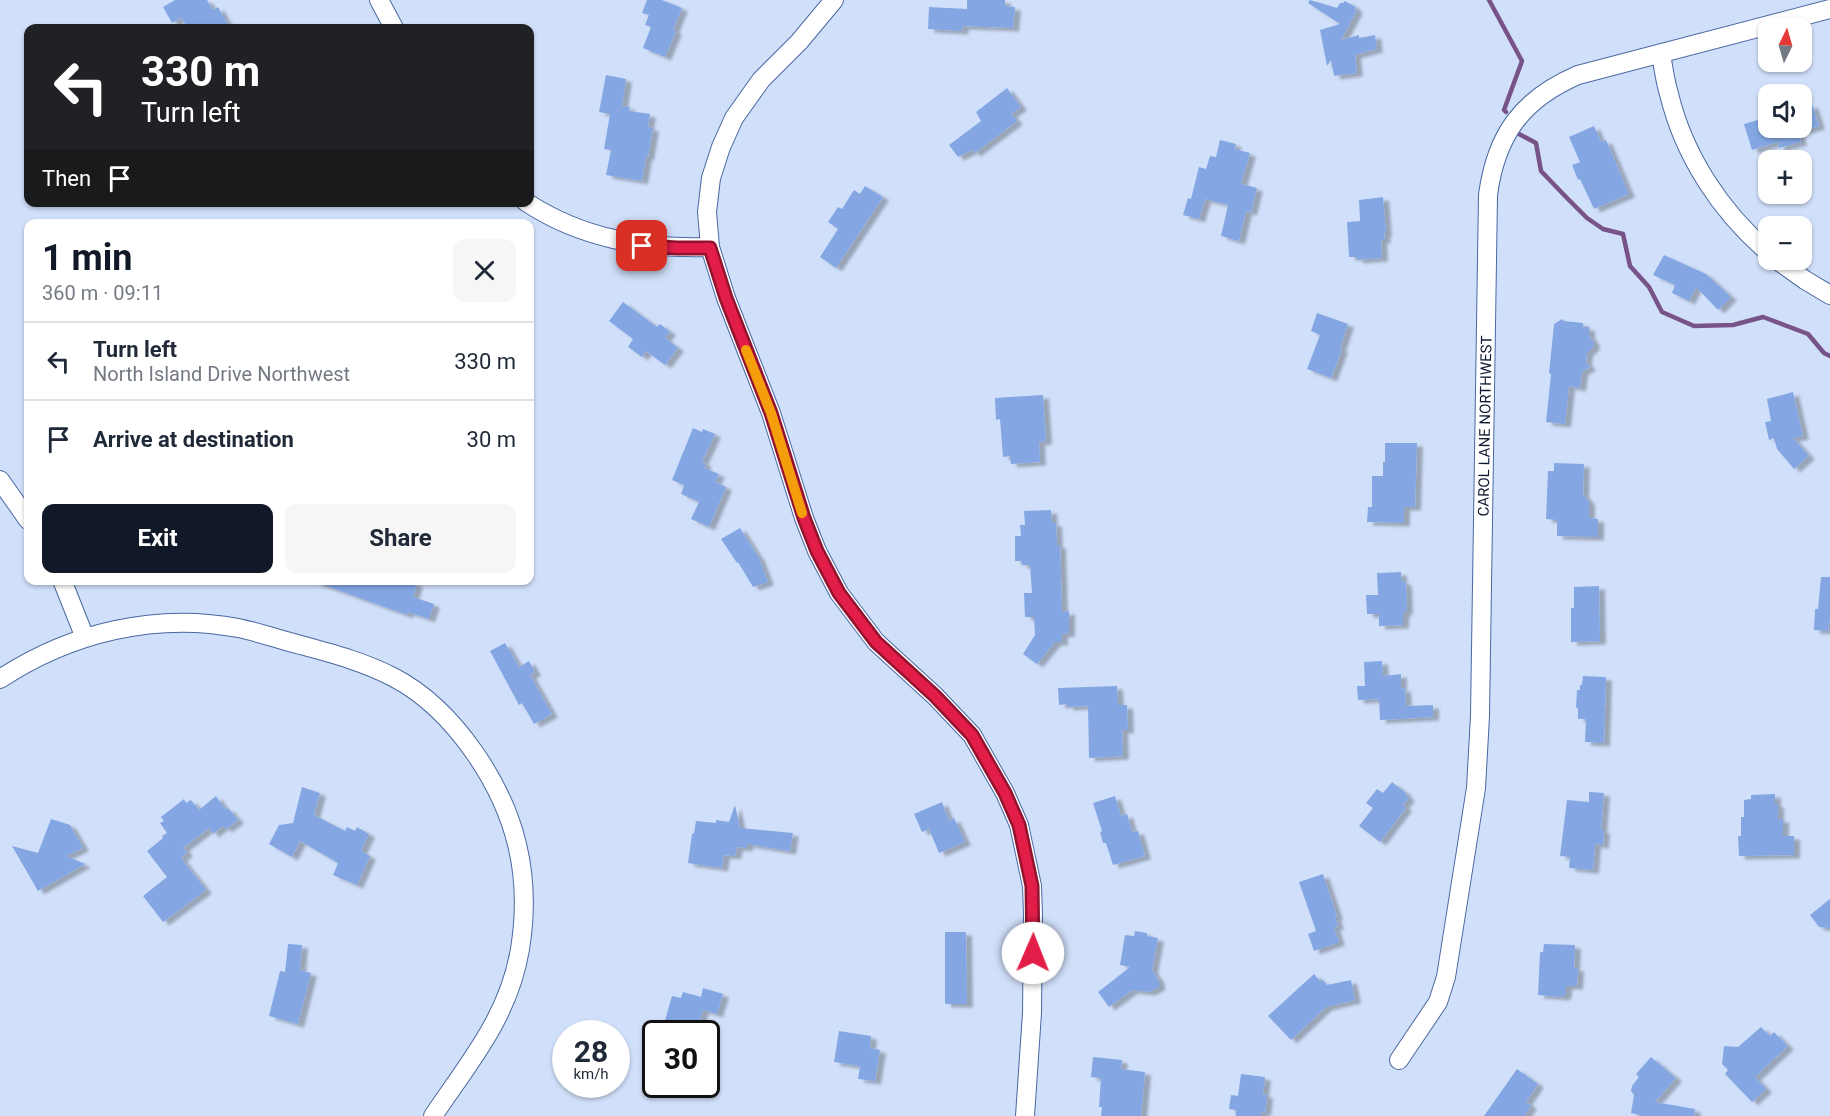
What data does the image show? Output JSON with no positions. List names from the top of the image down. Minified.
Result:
{"streets":{"street":["CAROL LANE NORTHWEST"]},"north":"top","page":{"map_buttons":["+","−"],"turn":["330 m","Turn left"],"then":"Then","heading":["1 min","360 m · 09:11"],"list":[{"name":"Turn left","note":"North Island Drive Northwest","value":"330 m"},{"name":"Arrive at destination","value":"30 m"}],"buttons":["Exit","Share"],"speed":"28 km/h","limit":"30"}}
